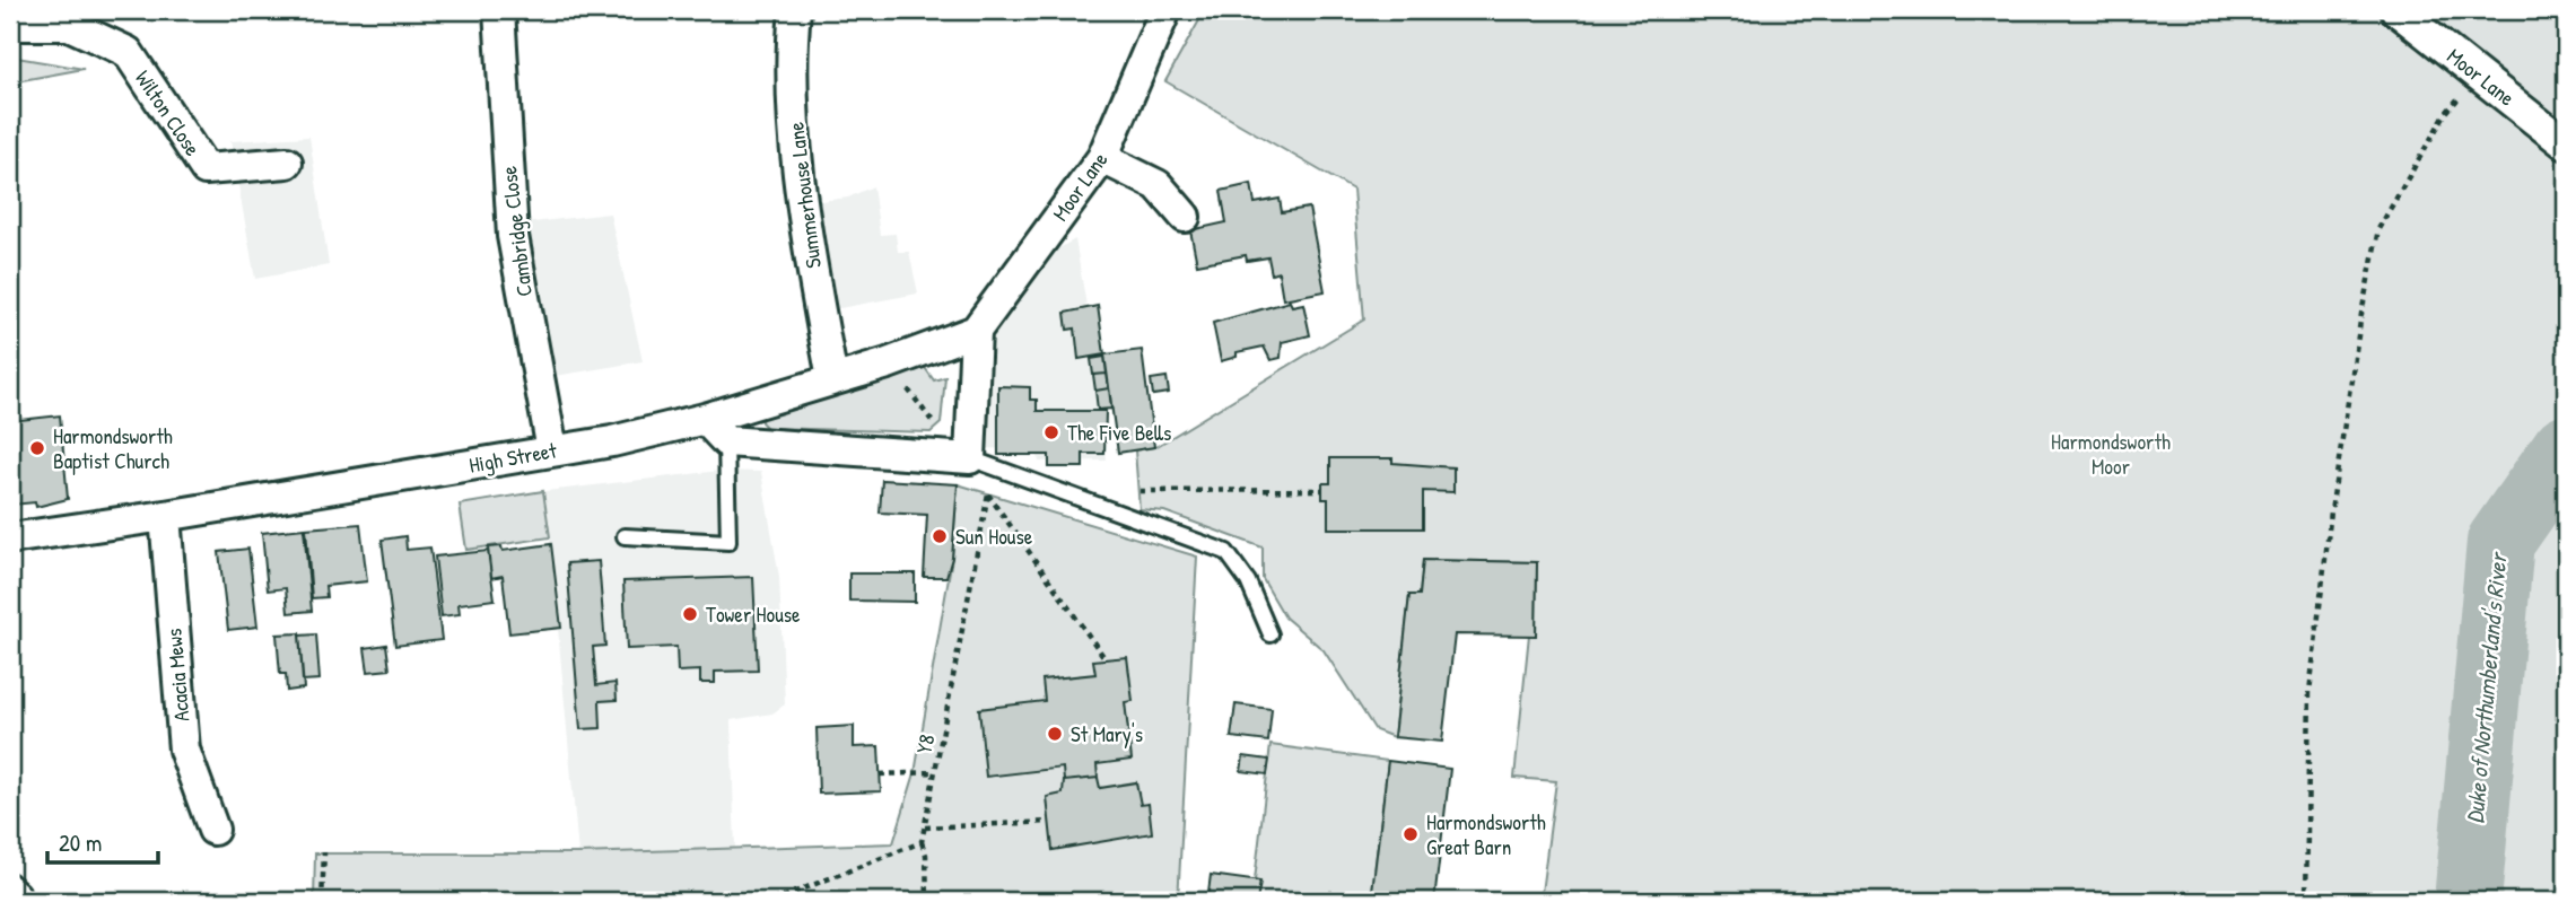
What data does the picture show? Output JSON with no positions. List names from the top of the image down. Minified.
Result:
{"streets":{"street":["Moor Lane","Wilton Close","Summerhouse Lane","Cambridge Close","High Street","Acacia Mews"],"path":["Y8"]},"crossings":[["Moor Lane","High Street"],["Summerhouse Lane","High Street"],["Cambridge Close","High Street"],["High Street","Acacia Mews"]],"water":["Duke of Northumberland's River"],"parks":["Harmondsworth Moor"],"places":["The Five Bells","Harmondsworth Baptist Church","Sun House","Tower House","St Mary's","Harmondsworth Great Barn"],"scale_bar":"20 m"}
